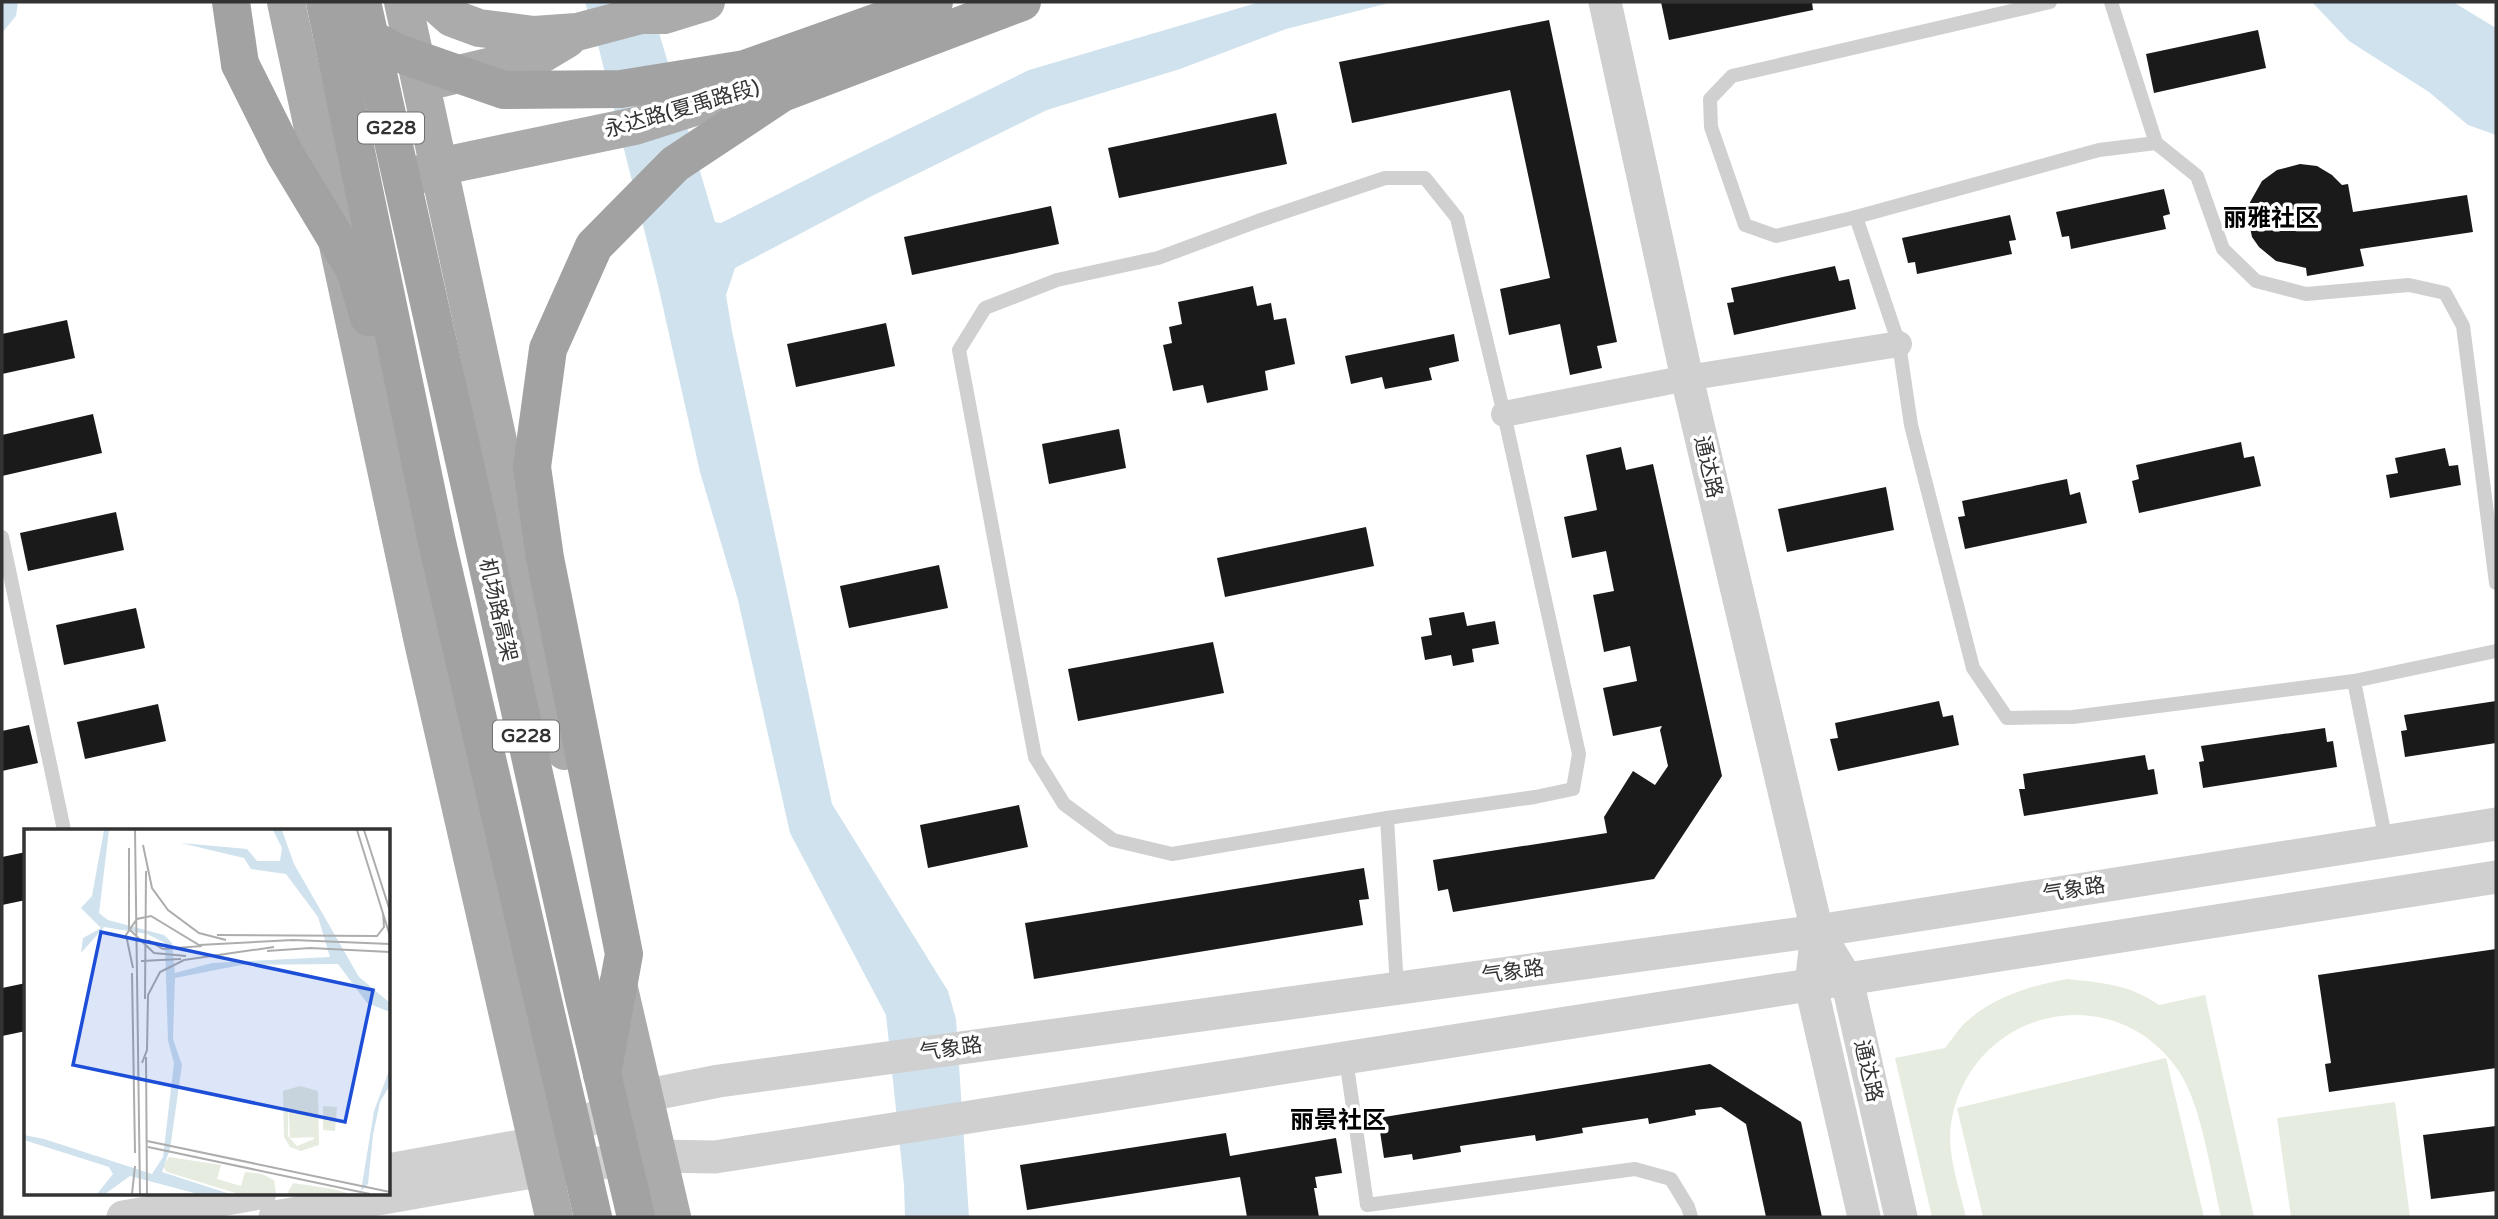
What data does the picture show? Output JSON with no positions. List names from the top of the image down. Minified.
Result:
{"streets":{"highway":["G228","机场路高架"],"main road":["永达路(夏禹路段)"],"street":["通达路","气象路"]},"crossings":[["通达路","气象路"]],"districts":["丽雅社区","丽景社区"]}
